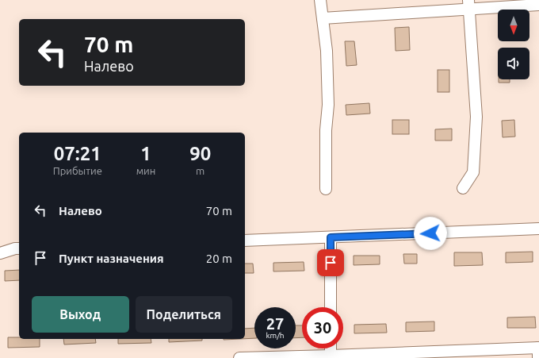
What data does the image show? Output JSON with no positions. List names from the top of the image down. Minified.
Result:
{"north":"bottom","page":{"turn":["70 m","Налево"],"eta":["07:21","Прибытие","1","мин","90","m"],"list":[{"name":"Налево","value":"70 m"},{"name":"Пункт назначения","value":"20 m"}],"buttons":["Выход","Поделиться"],"speed":"27 km/h","limit":"30"}}
